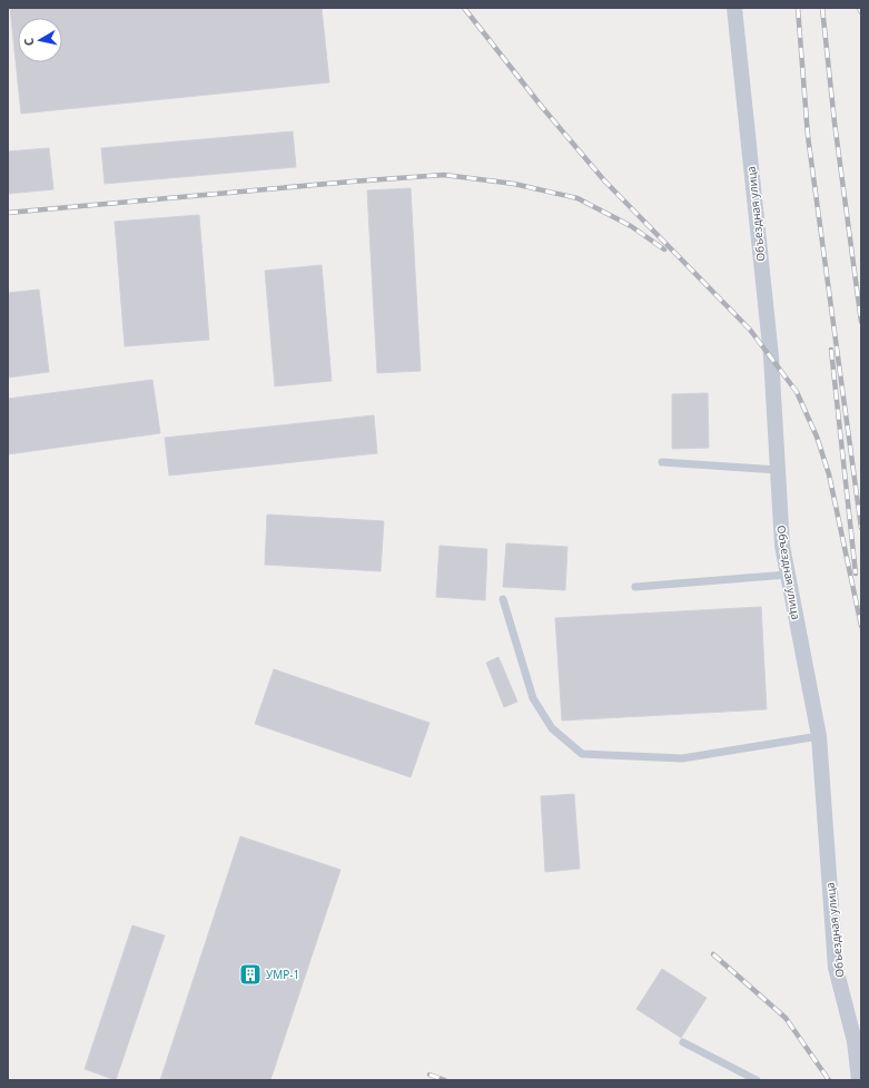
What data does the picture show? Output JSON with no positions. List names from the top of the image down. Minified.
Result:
{"streets":{"street":["Объездная улица"]},"places":{"building":["УМР-1"]},"north":"left"}
